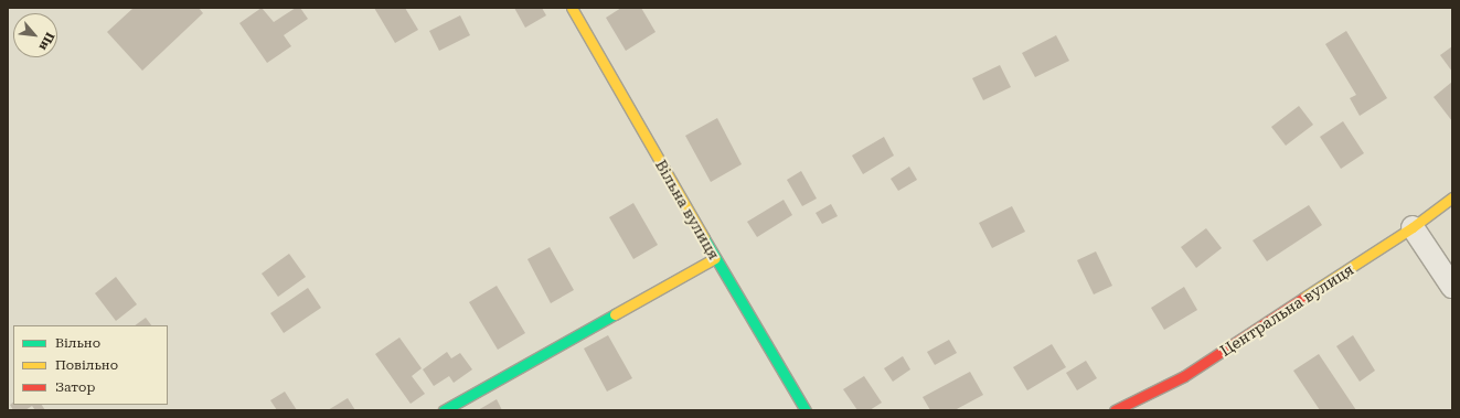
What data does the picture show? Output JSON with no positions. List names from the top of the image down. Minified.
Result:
{"streets":{"street":["Вільна вулиця","Центральна вулиця"]},"legend":["Вільно","Повільно","Затор"],"north":"bottom right"}
